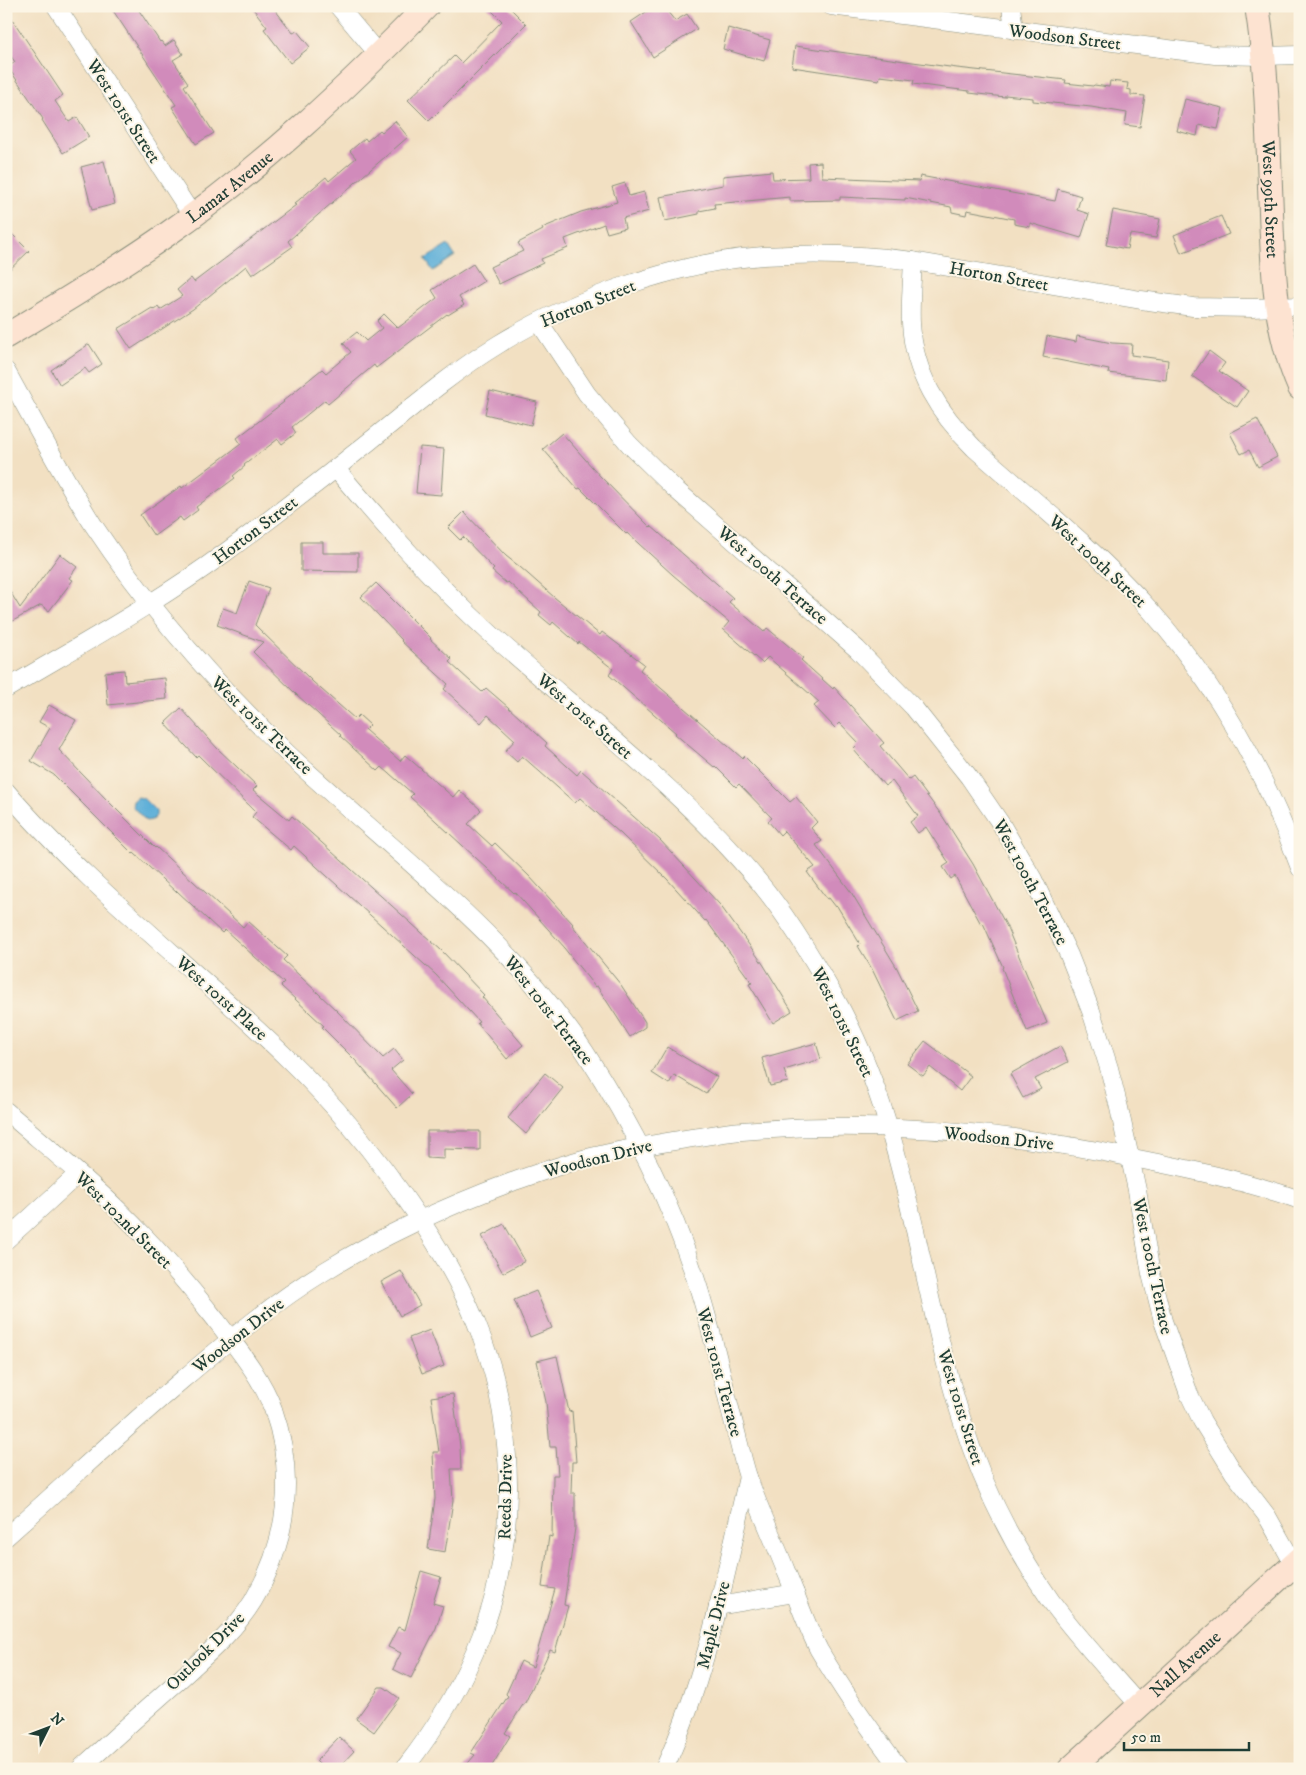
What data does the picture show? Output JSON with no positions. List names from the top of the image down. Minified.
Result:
{"streets":{"street":["Woodson Street","West 101st Street","Lamar Avenue","West 99th Street","Horton Street","West 100th Street","West 100th Terrace","West 101st Terrace","West 101st Place","Woodson Drive","West 102nd Street","Reeds Drive","Maple Drive","Outlook Drive","Nall Avenue"]},"crossings":[["Woodson Street","West 99th Street"],["West 101st Street","Lamar Avenue"],["West 101st Street","Horton Street"],["West 101st Street","Woodson Drive"],["West 101st Street","Nall Avenue"],["West 99th Street","Horton Street"],["Horton Street","West 100th Street"],["Horton Street","West 100th Terrace"],["Horton Street","West 101st Terrace"],["West 100th Terrace","Woodson Drive"],["West 100th Terrace","Nall Avenue"],["West 101st Terrace","Woodson Drive"],["West 101st Terrace","Maple Drive"],["West 101st Place","Woodson Drive"],["West 101st Place","Reeds Drive"],["Woodson Drive","West 102nd Street"],["Woodson Drive","Reeds Drive"],["Woodson Drive","Outlook Drive"],["West 102nd Street","Outlook Drive"]],"scale_bar":"50 m","north":"top right"}
